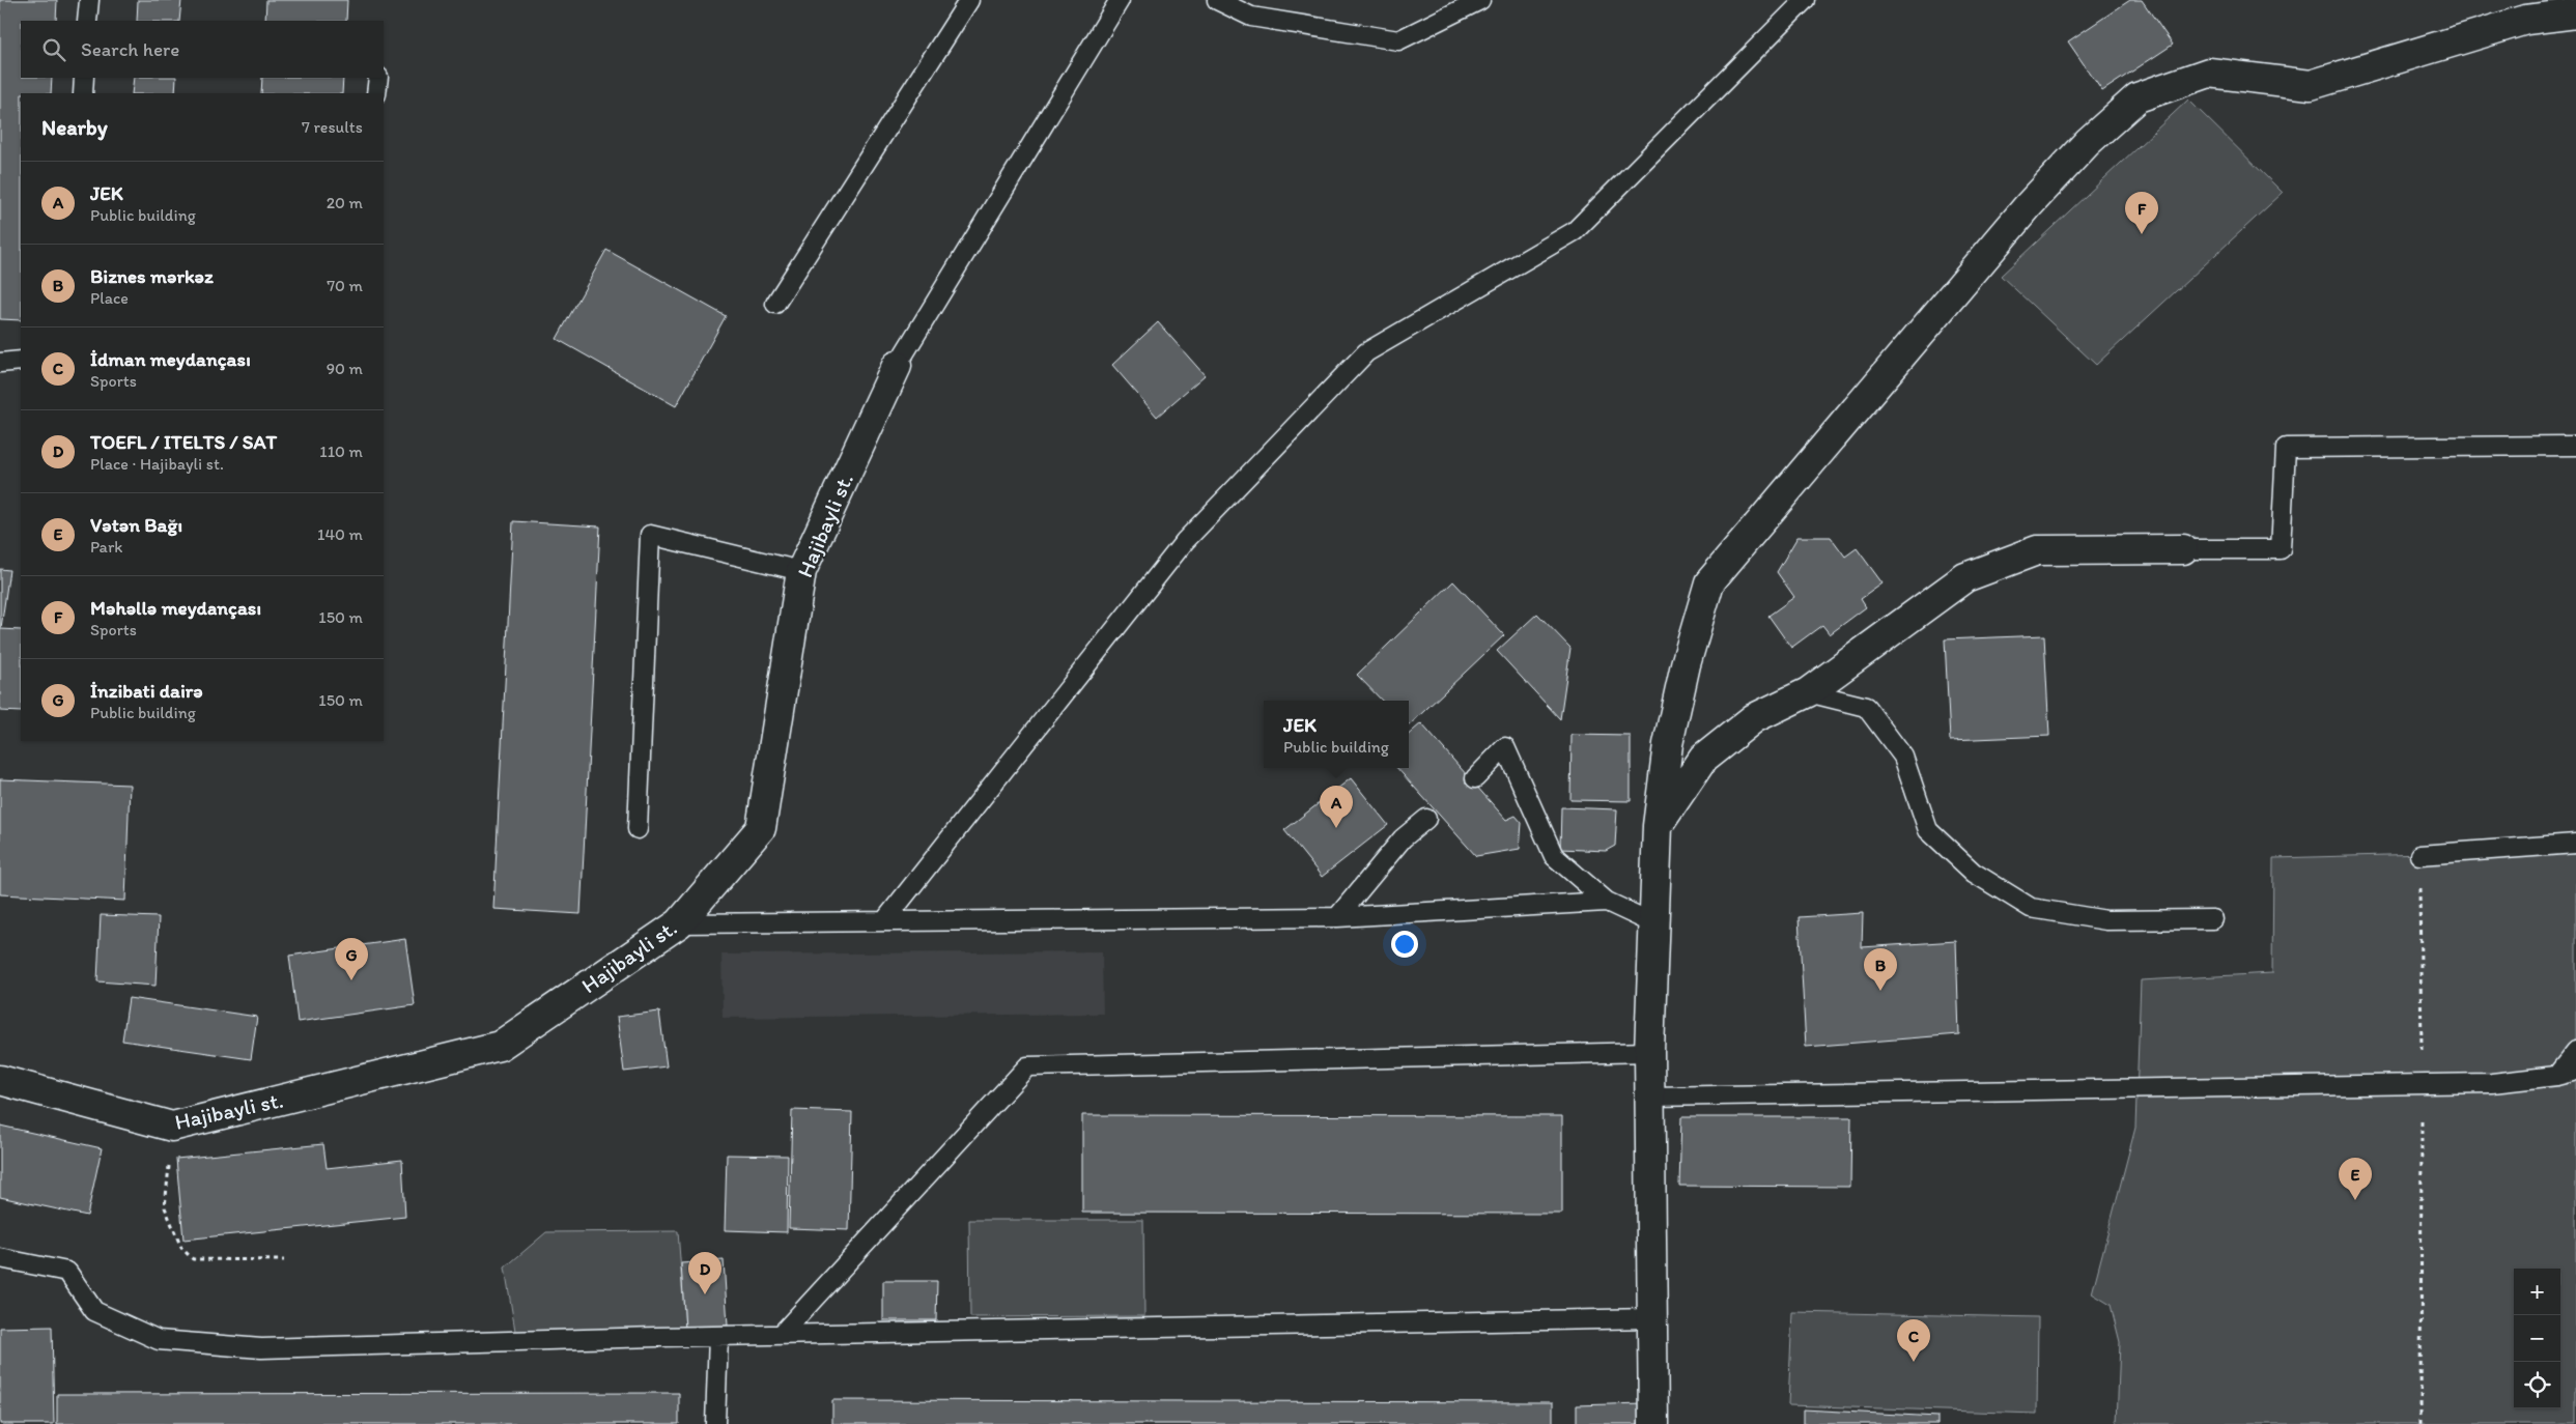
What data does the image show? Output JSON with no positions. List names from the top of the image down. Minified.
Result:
{"streets":{"street":["Hajibayli st."]},"page":{"search":"Search here","heading":["Nearby","7 results"],"list":[{"mark":"A","name":"JEK","note":"Public building","value":"20 m"},{"mark":"B","name":"Biznes mərkəz","note":"Place","value":"70 m"},{"mark":"C","name":"İdman meydançası","note":"Sports","value":"90 m"},{"mark":"D","name":"TOEFL / ITELTS / SAT","note":"Place · Hajibayli st.","value":"110 m"},{"mark":"E","name":"Vətən Bağı","note":"Park","value":"140 m"},{"mark":"F","name":"Məhəllə meydançası","note":"Sports","value":"150 m"},{"mark":"G","name":"İnzibati dairə","note":"Public building","value":"150 m"}],"pins":["F","A","G","B","E","D","C"],"popup":["JEK","Public building"],"map_buttons":["+","−"]}}
